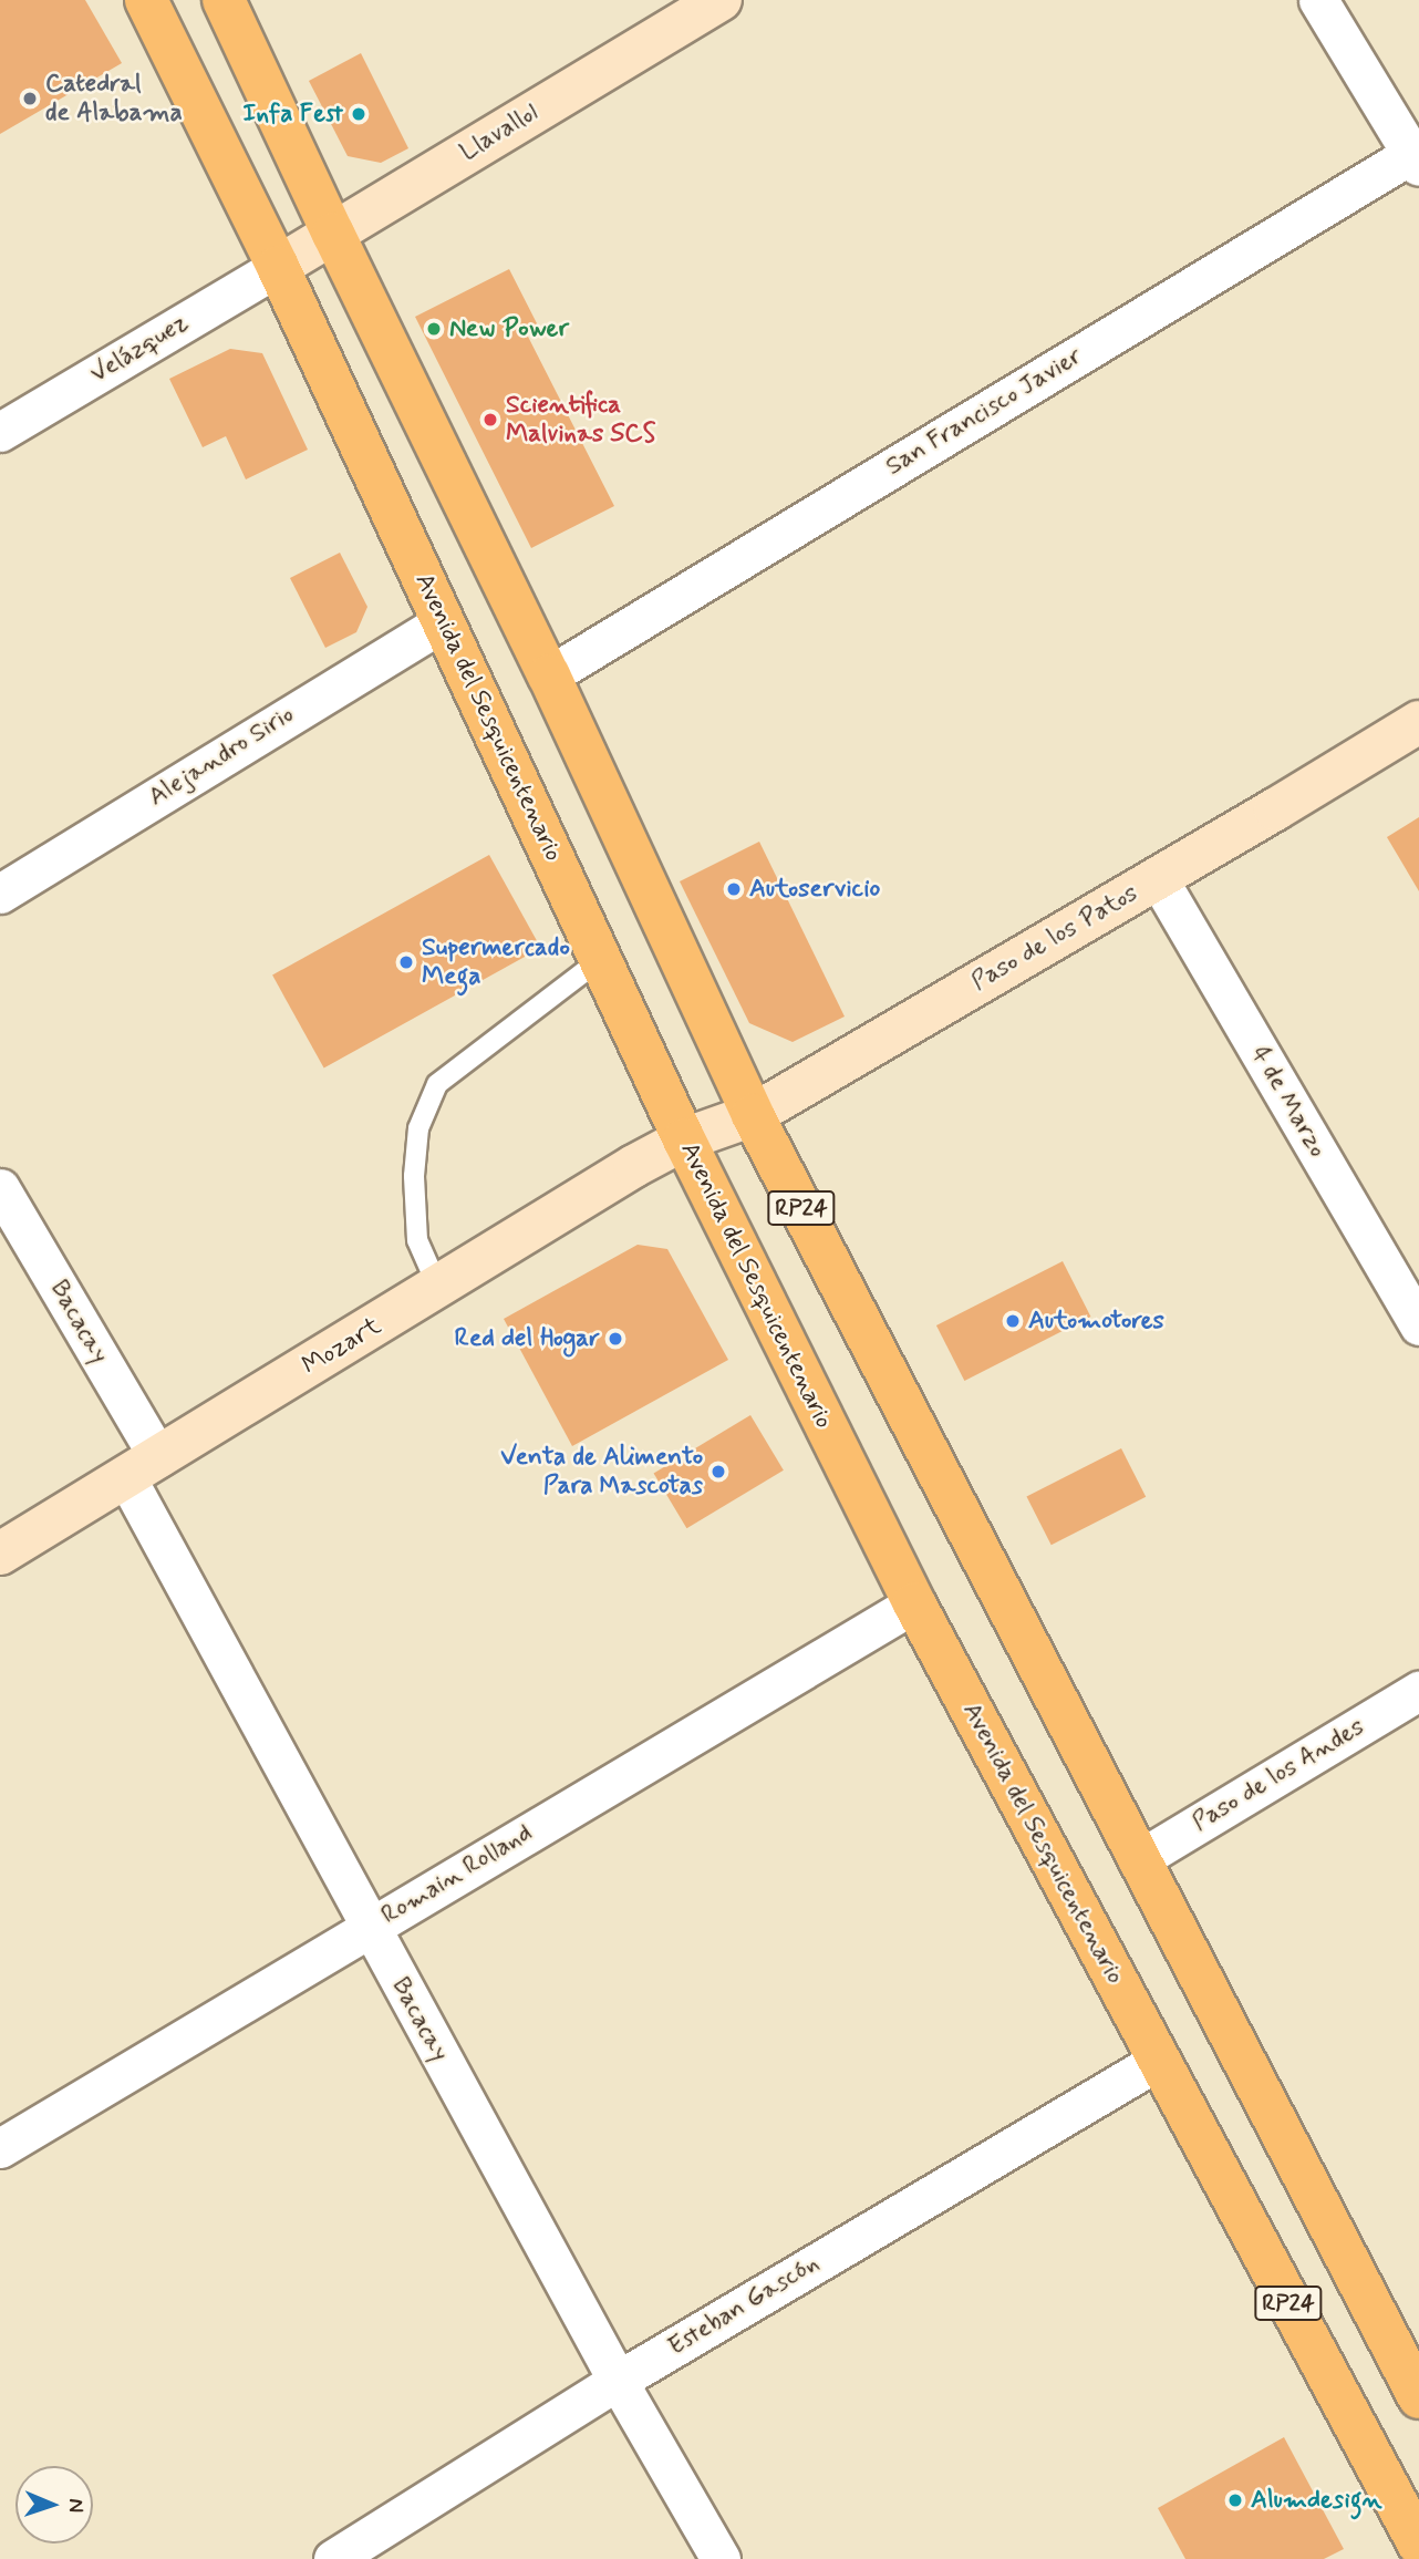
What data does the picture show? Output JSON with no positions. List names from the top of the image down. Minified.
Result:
{"streets":{"main road":["Avenida del Sesquicentenario","RP24"],"street":["Llavallol","Velázquez","San Francisco Javier","Alejandro Sirio","Paso de los Patos","4 de Marzo","Bacacay","Mozart","Paso de los Andes","Romain Rolland","Esteban Gascón"]},"crossings":[["Llavallol","Velázquez"],["Llavallol","Avenida del Sesquicentenario"],["Llavallol","RP24"],["Velázquez","Avenida del Sesquicentenario"],["San Francisco Javier","RP24"],["Avenida del Sesquicentenario","Alejandro Sirio"],["Avenida del Sesquicentenario","Paso de los Patos"],["Avenida del Sesquicentenario","Mozart"],["Avenida del Sesquicentenario","Romain Rolland"],["Avenida del Sesquicentenario","Esteban Gascón"],["Paso de los Patos","4 de Marzo"],["Paso de los Patos","RP24"],["Paso de los Patos","Mozart"],["RP24","Paso de los Andes"],["Bacacay","Mozart"],["Bacacay","Romain Rolland"],["Bacacay","Esteban Gascón"]],"places":["Catedral de Alabama","Infa Fest","New Power","Scientifica Malvinas SCS","Autoservicio","Supermercado Mega","Automotores","Red del Hogar","Venta de Alimento Para Mascotas","Alumdesign"],"north":"right"}
